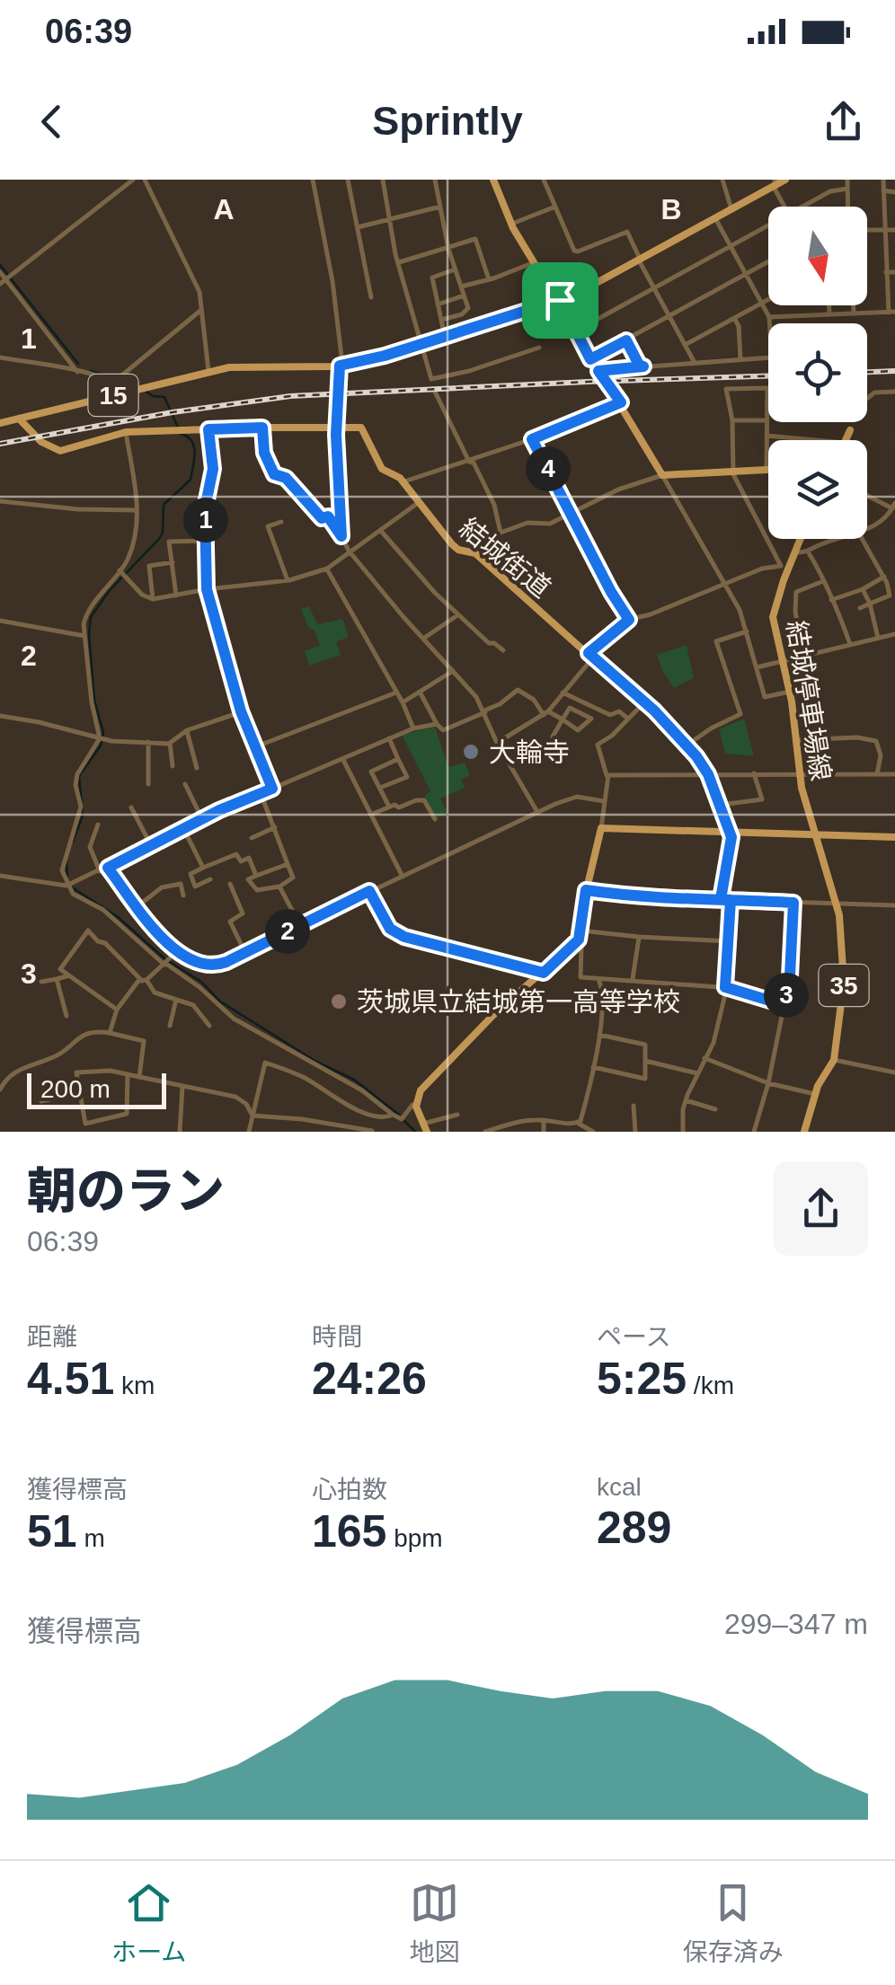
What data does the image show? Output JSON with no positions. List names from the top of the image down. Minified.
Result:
{"streets":{"main road":["15","結城街道","結城停車場線","35"]},"crossings":[["結城停車場線","35"]],"places":["大輪寺","茨城県立結城第一高等学校"],"scale_bar":"200 m","north":"bottom","page":{"status":"06:39","header":"Sprintly","pins":["4","1","2","3"],"scale":"200 m","heading":["朝のラン","06:39"],"stats":[["距離","4.51 km"],["時間","24:26"],["ペース","5:25 /km"],["獲得標高","51 m"],["心拍数","165 bpm"],["kcal","289"]],"chart":["獲得標高","299–347 m"],"tabs":["ホーム","地図","保存済み"]},"grid":{"columns":["A","B"],"rows":["1","2","3"]}}
